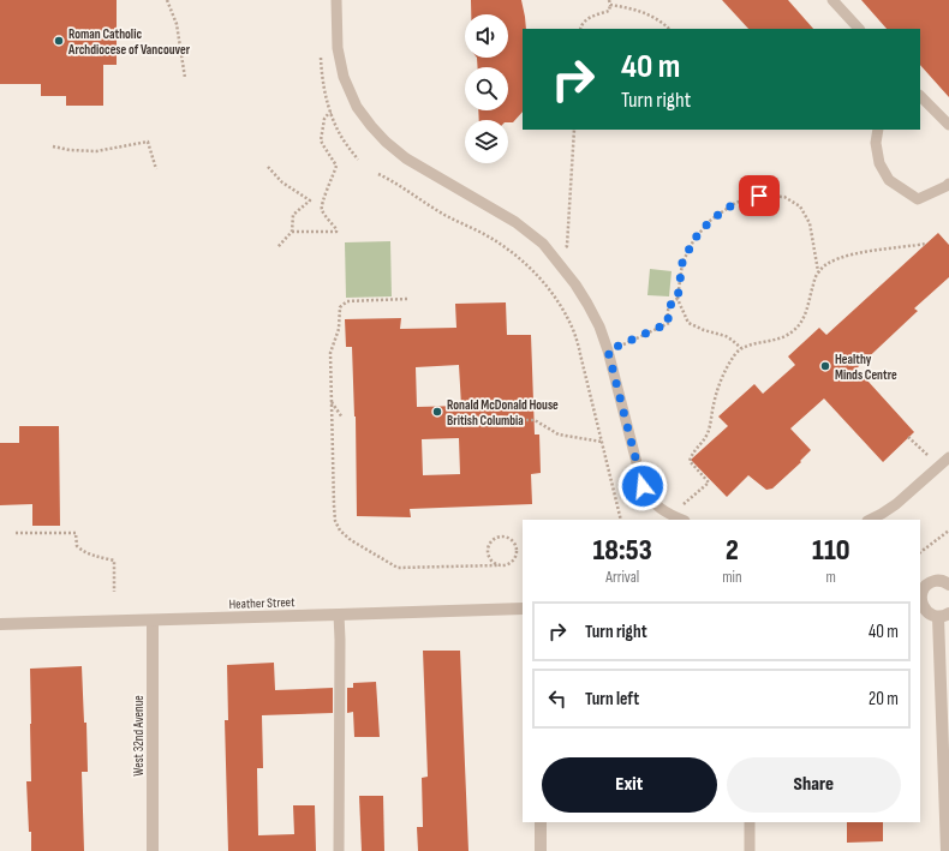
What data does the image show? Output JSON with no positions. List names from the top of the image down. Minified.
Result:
{"streets":{"street":["Heather Street","West 32nd Avenue"]},"crossings":[["Heather Street","West 32nd Avenue"]],"places":["Roman Catholic Archdiocese of Vancouver","Healthy Minds Centre","Ronald McDonald House British Columbia"],"page":{"turn":["40 m","Turn right"],"eta":["18:53","Arrival","2","min","110","m"],"list":[{"name":"Turn right","value":"40 m"},{"name":"Turn left","value":"20 m"}],"buttons":["Exit","Share"]}}
